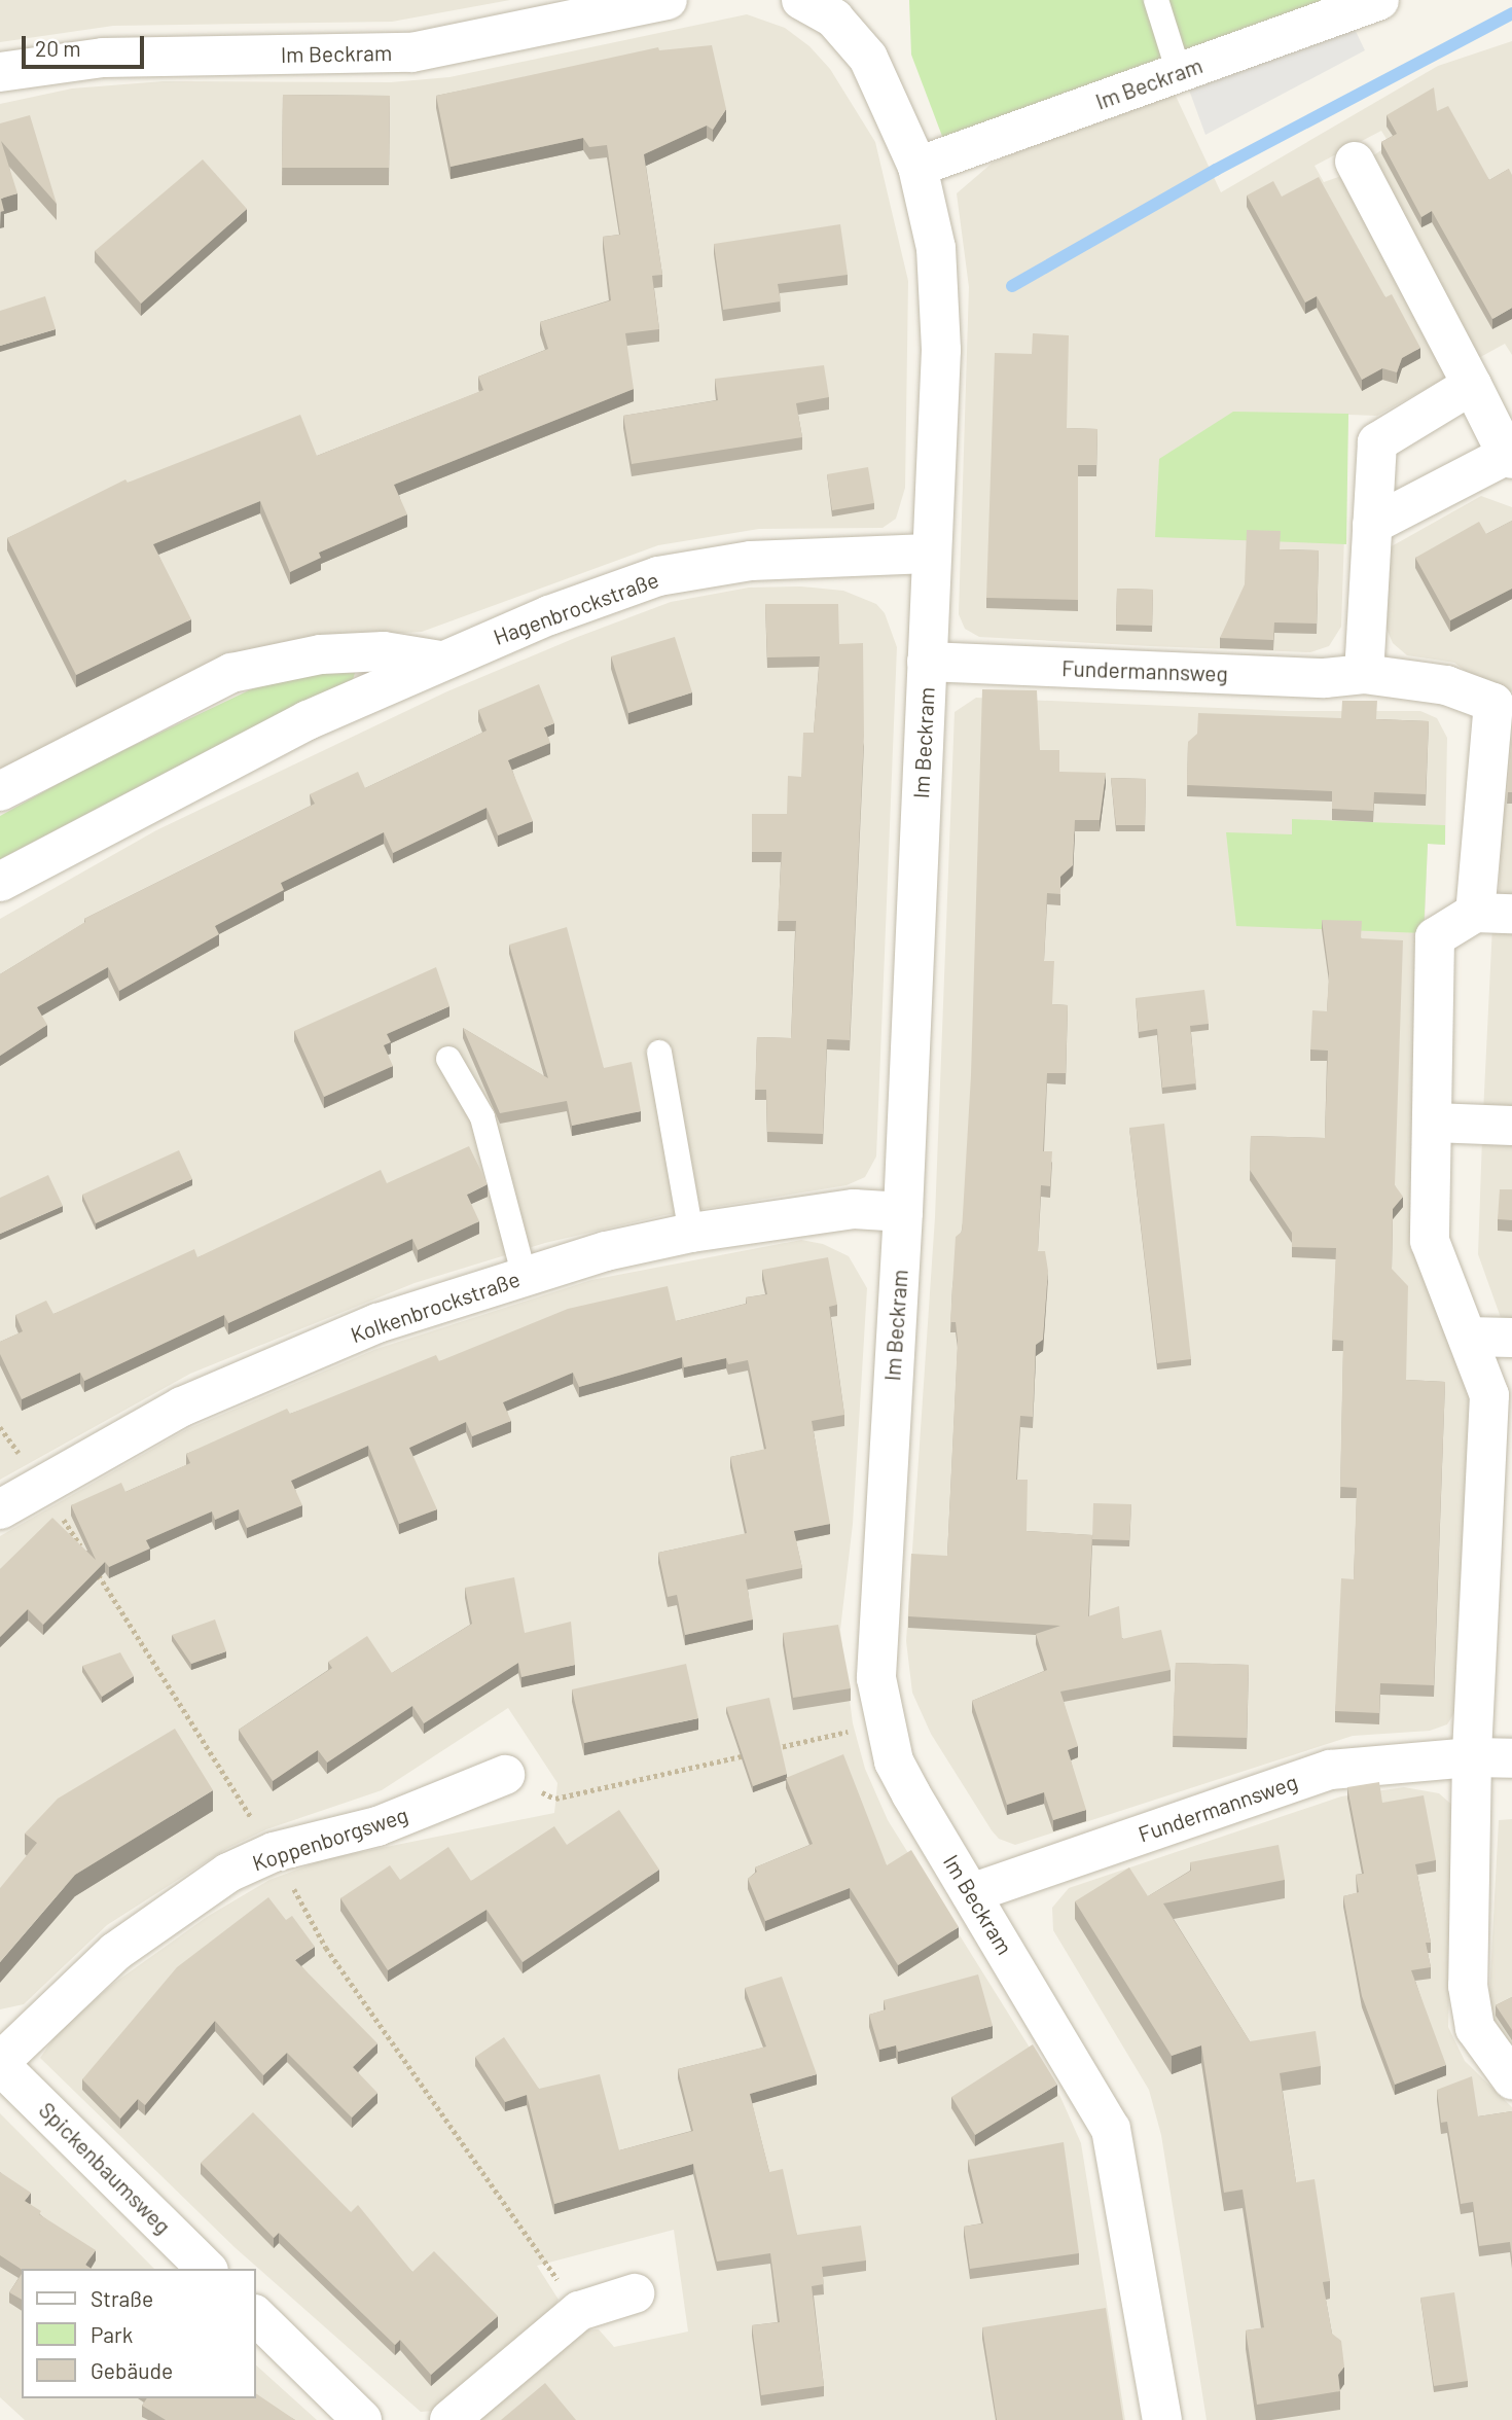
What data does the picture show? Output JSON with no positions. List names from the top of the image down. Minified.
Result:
{"streets":{"street":["Im Beckram","Hagenbrockstraße","Fundermannsweg","Kolkenbrockstraße","Koppenborgsweg","Spickenbaumsweg"]},"crossings":[["Im Beckram","Hagenbrockstraße"],["Im Beckram","Fundermannsweg"],["Im Beckram","Kolkenbrockstraße"],["Koppenborgsweg","Spickenbaumsweg"]],"legend":["Straße","Park","Gebäude"],"scale_bar":"20 m"}
